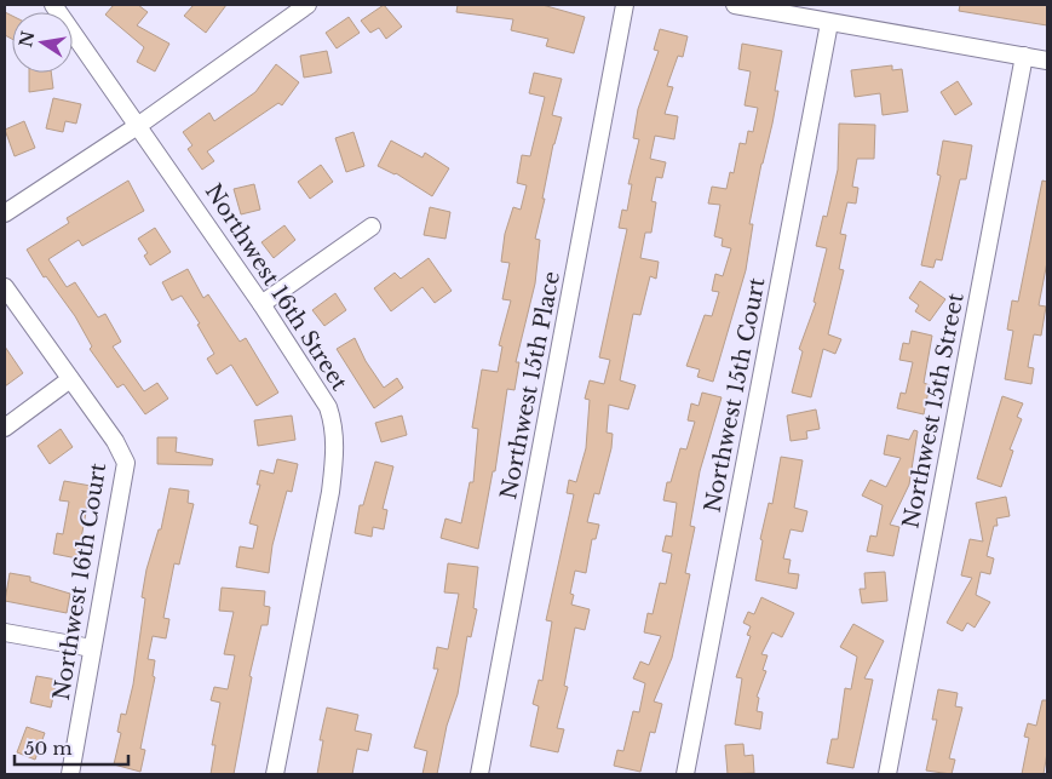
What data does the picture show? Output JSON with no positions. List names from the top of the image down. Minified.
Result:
{"streets":{"street":["Northwest 16th Street","Northwest 15th Place","Northwest 15th Court","Northwest 15th Street","Northwest 16th Court"]},"scale_bar":"50 m","north":"left"}
